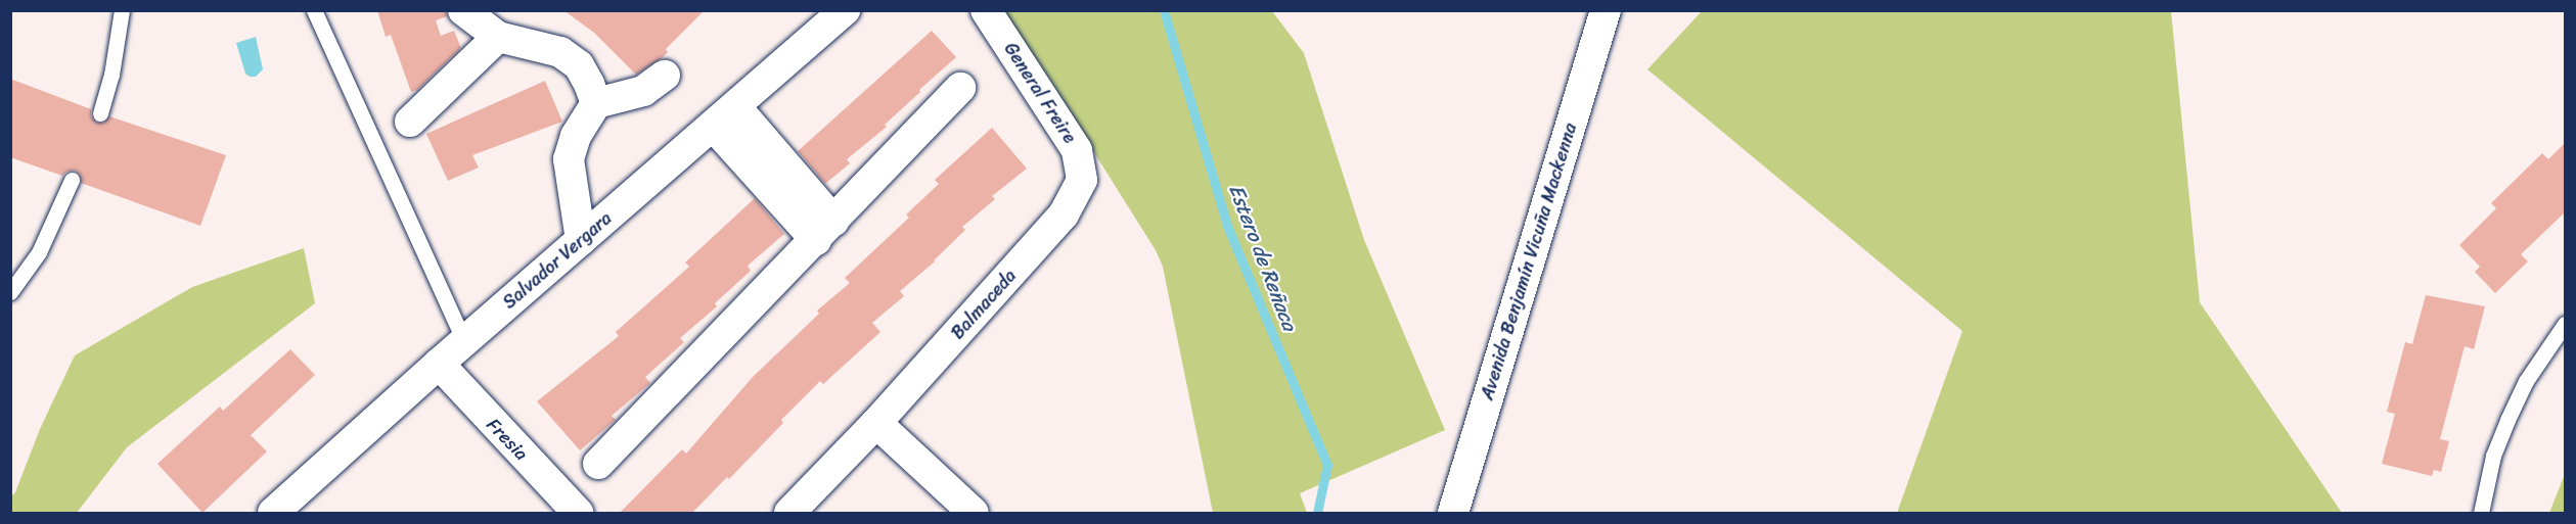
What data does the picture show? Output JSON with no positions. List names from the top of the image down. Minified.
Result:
{"streets":{"street":["General Freire","Salvador Vergara","Avenida Benjamín Vicuña Mackenna","Balmaceda","Fresia"]},"crossings":[["General Freire","Balmaceda"],["Salvador Vergara","Fresia"]],"water":["Estero de Reñaca"]}
